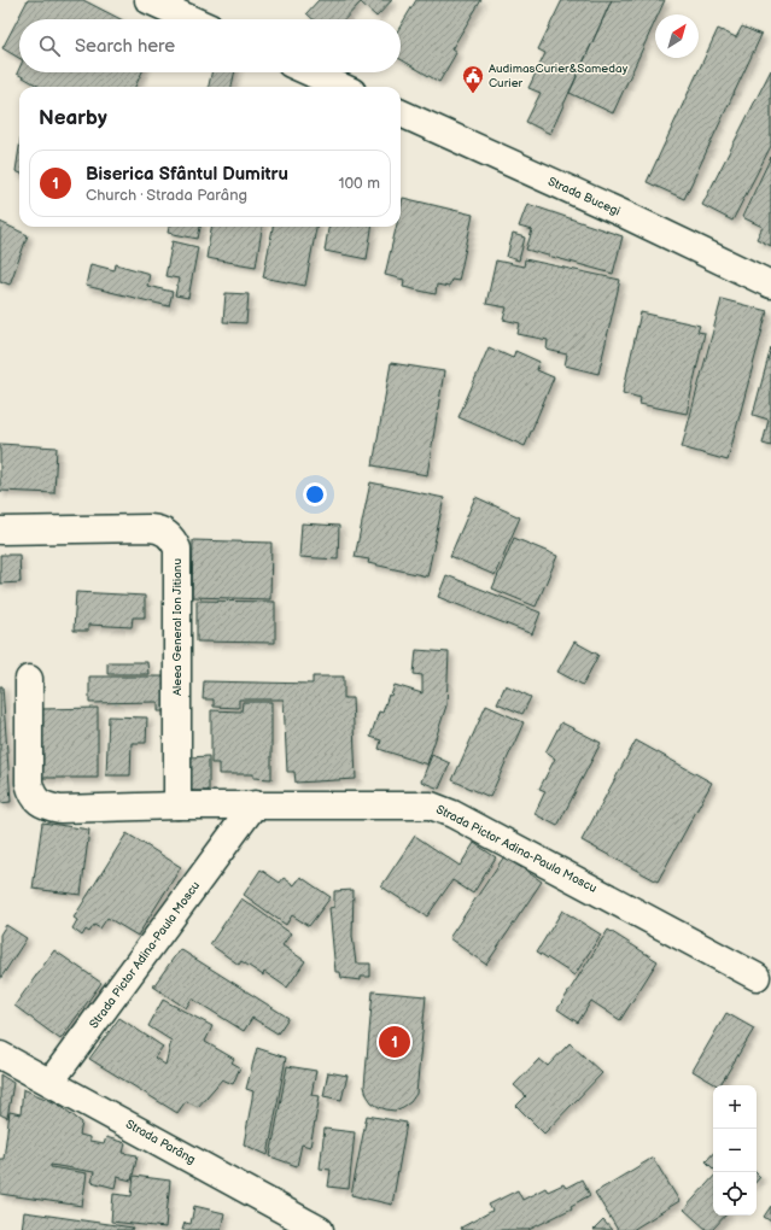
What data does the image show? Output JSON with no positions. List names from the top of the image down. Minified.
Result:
{"streets":{"street":["Strada Bucegi","Aleea General Ion Jitianu","Strada Pictor Adina-Paula Moscu","Strada Parâng"]},"crossings":[["Aleea General Ion Jitianu","Strada Pictor Adina-Paula Moscu"],["Strada Pictor Adina-Paula Moscu","Strada Parâng"]],"places":{"public building":["AudimasCurier&Sameday Curier"]},"north":"top right","page":{"search":"Search here","heading":"Nearby","list":[{"mark":"1","name":"Biserica Sfântul Dumitru","note":"Church · Strada Parâng","value":"100 m"}],"pins":"1","map_buttons":["+","−"]}}
